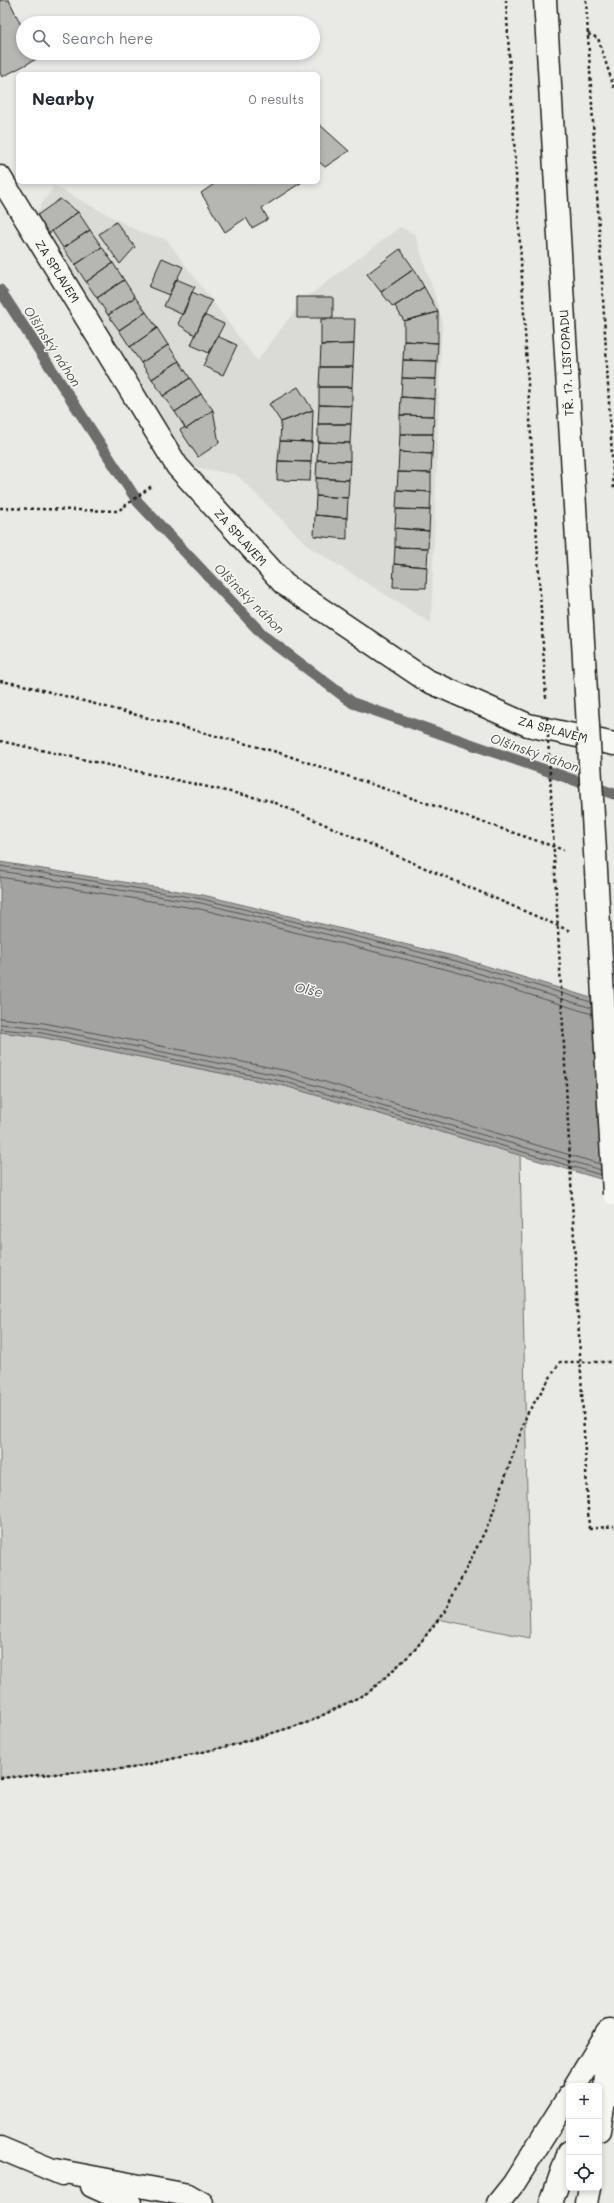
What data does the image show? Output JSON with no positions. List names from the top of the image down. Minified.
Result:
{"streets":{"main road":["ZA SPLAVEM","TŘ. 17. LISTOPADU"]},"water":["Olšinský náhon","Olše"],"page":{"search":"Search here","heading":["Nearby","0 results"],"map_buttons":["+","−"]}}
